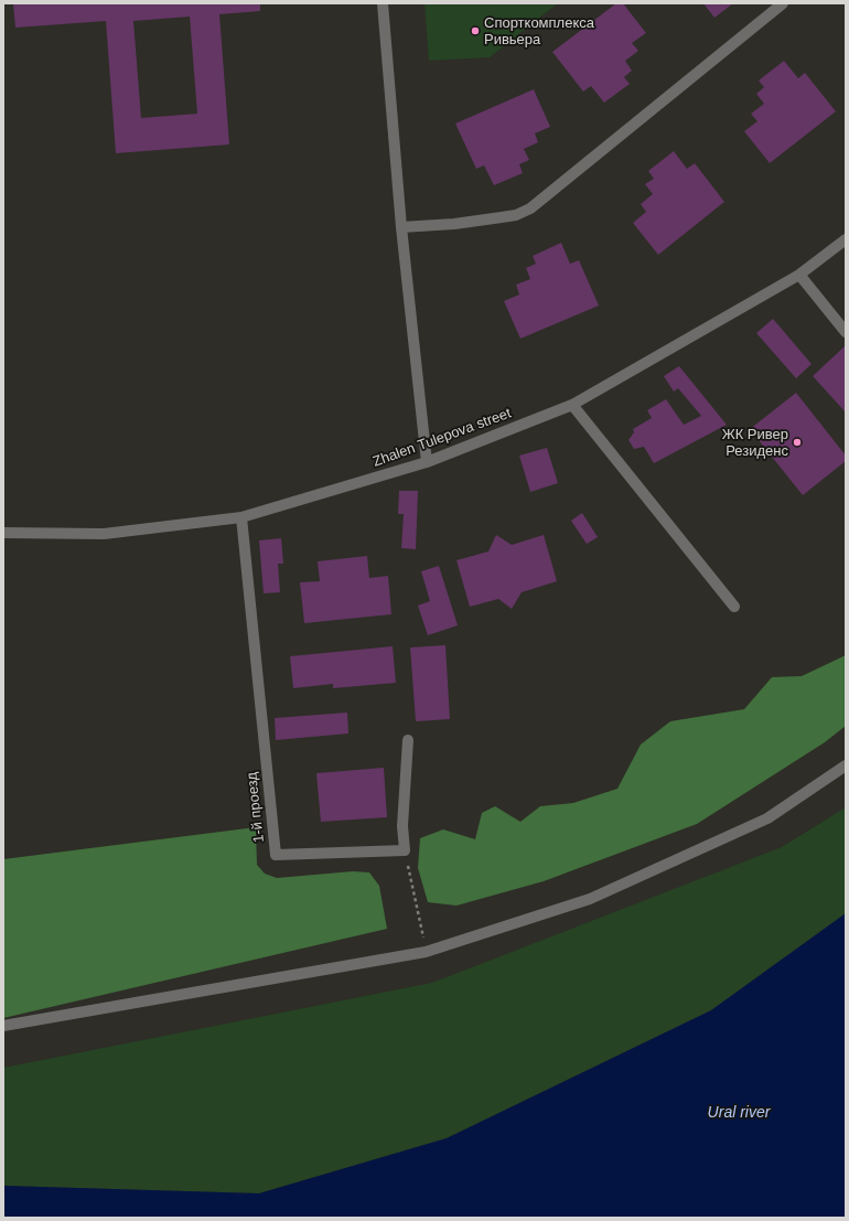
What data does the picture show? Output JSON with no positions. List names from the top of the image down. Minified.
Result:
{"streets":{"street":["Zhalen Tulepova street","1-й проезд"]},"crossings":[["Zhalen Tulepova street","1-й проезд"]],"water":["Ural river"],"places":["Спорткомплекса Ривьера","ЖК Ривер Резиденс"]}
